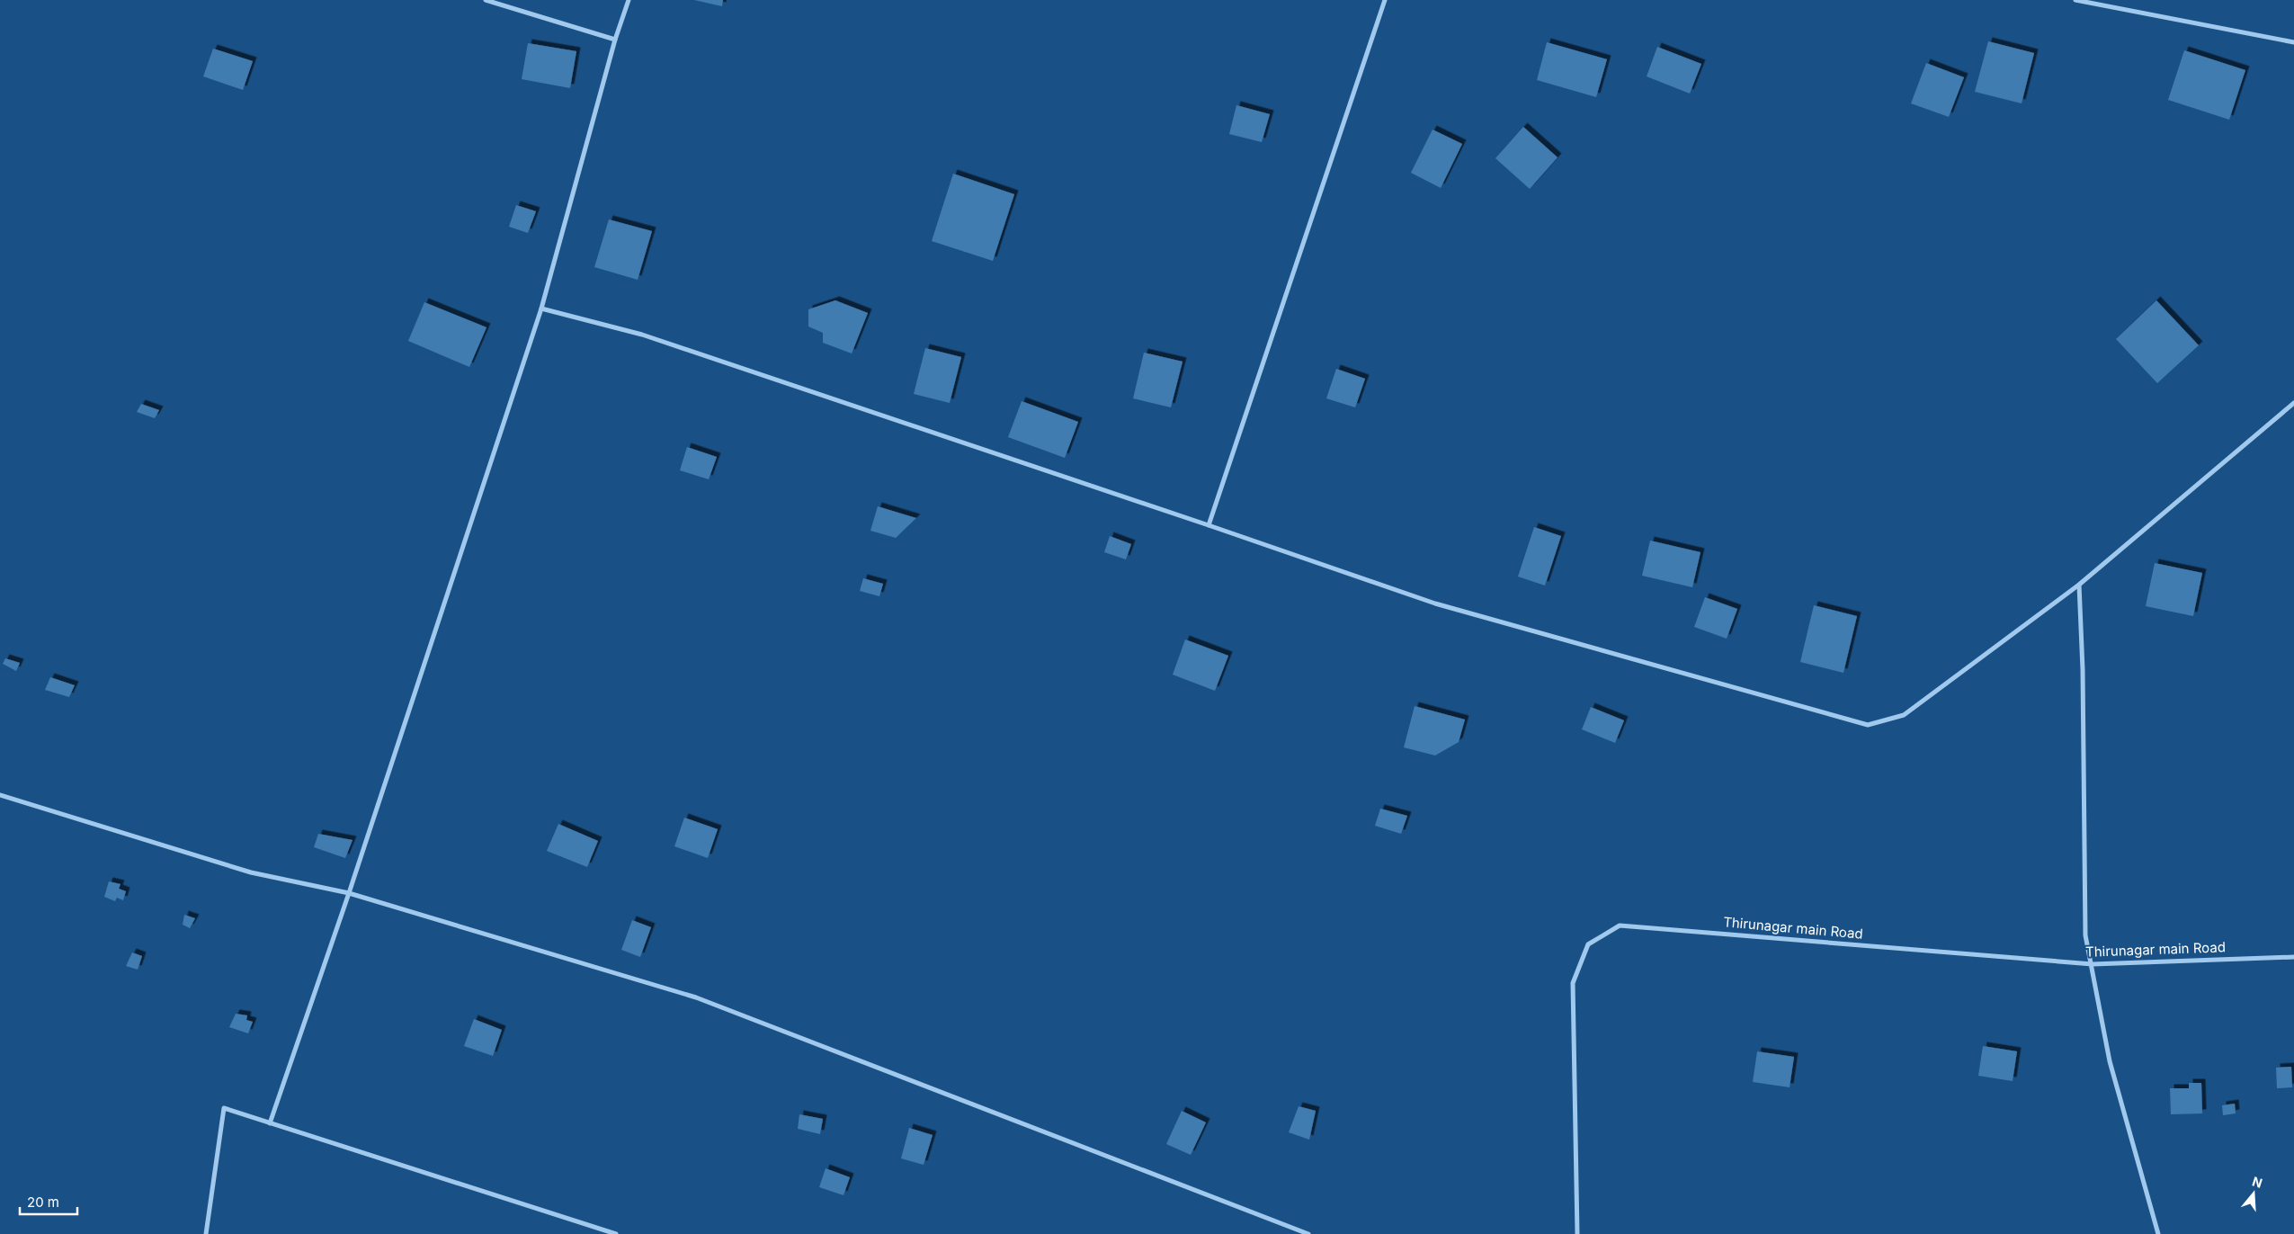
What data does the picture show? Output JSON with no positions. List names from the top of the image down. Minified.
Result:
{"streets":{"street":["Thirunagar main Road"]},"scale_bar":"20 m","north":"top"}
